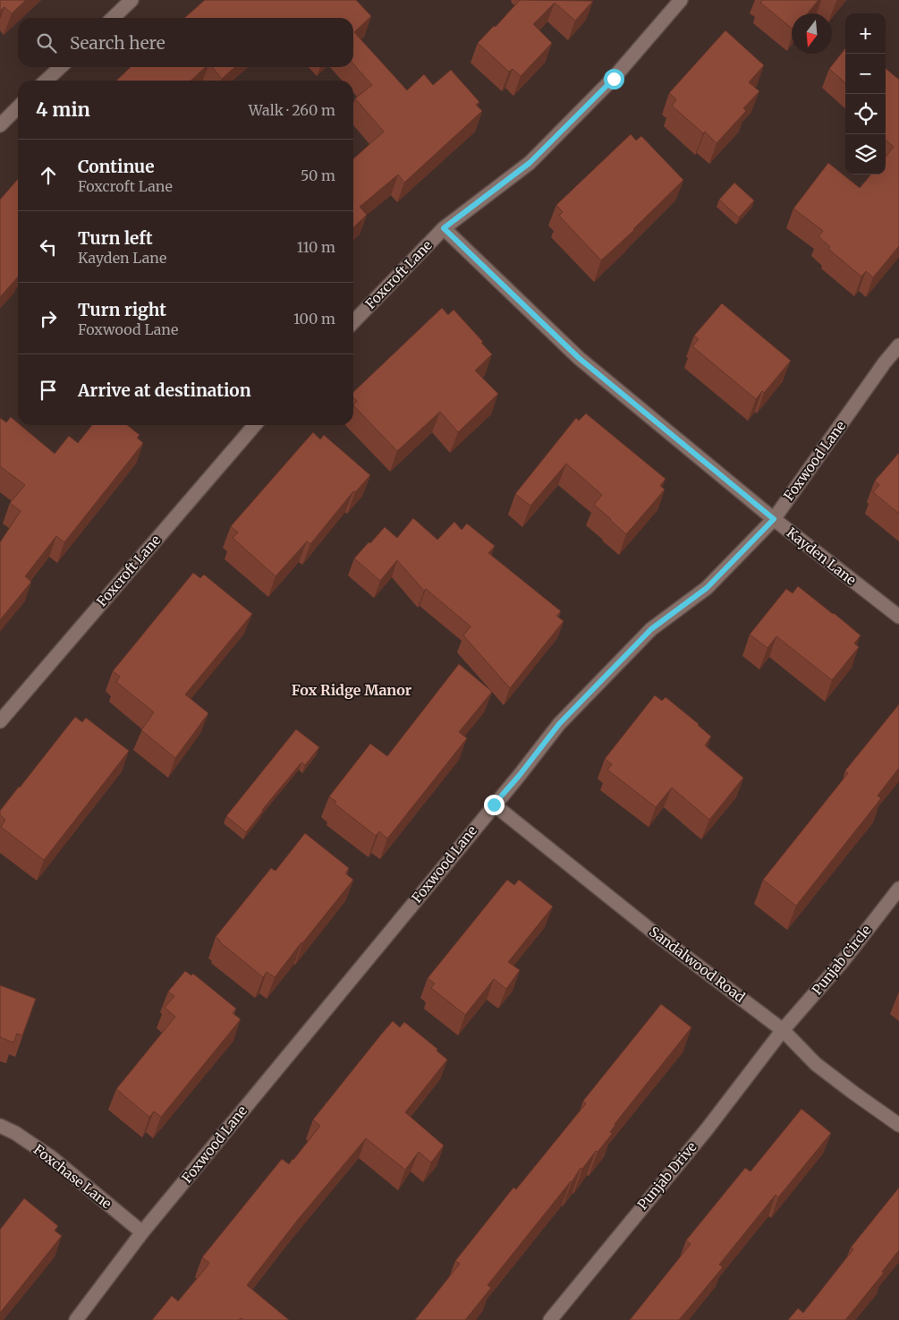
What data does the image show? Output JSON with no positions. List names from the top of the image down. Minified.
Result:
{"streets":{"street":["Foxcroft Lane","Foxwood Lane","Kayden Lane","Punjab Circle","Sandalwood Road","Punjab Drive","Foxchase Lane"]},"crossings":[["Foxcroft Lane","Kayden Lane"],["Foxwood Lane","Kayden Lane"],["Foxwood Lane","Sandalwood Road"],["Foxwood Lane","Foxchase Lane"],["Punjab Circle","Sandalwood Road"],["Punjab Circle","Punjab Drive"],["Sandalwood Road","Punjab Drive"]],"districts":["Fox Ridge Manor"],"north":"bottom","page":{"map_buttons":["+","−"],"search":"Search here","heading":["4 min","Walk · 260 m"],"list":[["Continue","Foxcroft Lane","50 m"],["Turn left","Kayden Lane","110 m"],["Turn right","Foxwood Lane","100 m"],"Arrive at destination"]}}
